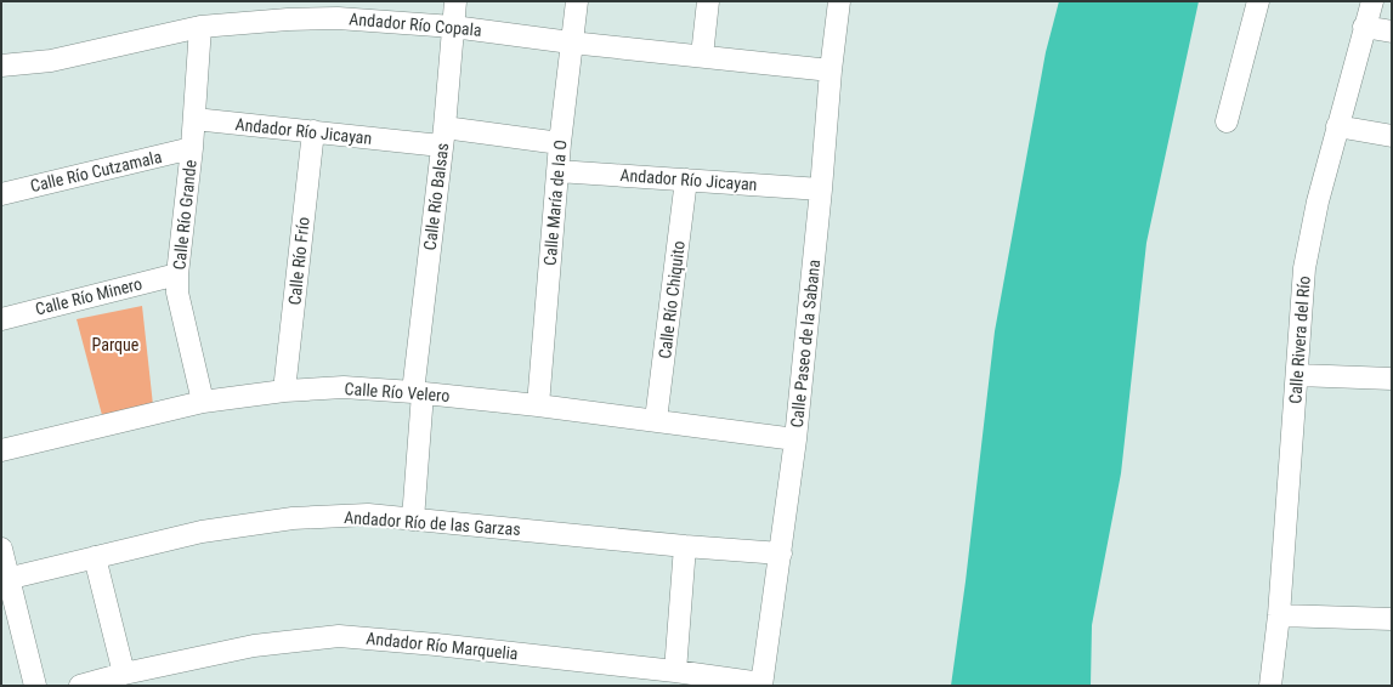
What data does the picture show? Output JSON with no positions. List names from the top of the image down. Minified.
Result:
{"streets":{"street":["Andador Río Copala","Andador Río Jicayan","Calle Río Cutzamala","Calle Río Balsas","Calle María de la O","Calle Río Grande","Calle Río Frío","Calle Río Minero","Calle Río Chiquito","Calle Rivera del Río","Calle Paseo de la Sabana","Calle Río Velero","Andador Río de las Garzas","Andador Río Marquelia"]},"crossings":[["Andador Río Copala","Calle Río Balsas"],["Andador Río Copala","Calle María de la O"],["Andador Río Copala","Calle Río Grande"],["Andador Río Copala","Calle Paseo de la Sabana"],["Andador Río Jicayan","Calle Río Balsas"],["Andador Río Jicayan","Calle María de la O"],["Andador Río Jicayan","Calle Río Grande"],["Andador Río Jicayan","Calle Río Frío"],["Andador Río Jicayan","Calle Río Chiquito"],["Andador Río Jicayan","Calle Paseo de la Sabana"],["Calle Río Cutzamala","Calle Río Grande"],["Calle Río Balsas","Calle Río Velero"],["Calle Río Balsas","Andador Río de las Garzas"],["Calle María de la O","Calle Río Velero"],["Calle Río Grande","Calle Río Minero"],["Calle Río Grande","Calle Río Velero"],["Calle Río Frío","Calle Río Velero"],["Calle Río Chiquito","Calle Río Velero"],["Calle Paseo de la Sabana","Calle Río Velero"],["Calle Paseo de la Sabana","Andador Río de las Garzas"],["Calle Paseo de la Sabana","Andador Río Marquelia"]],"parks":["Parque"]}
